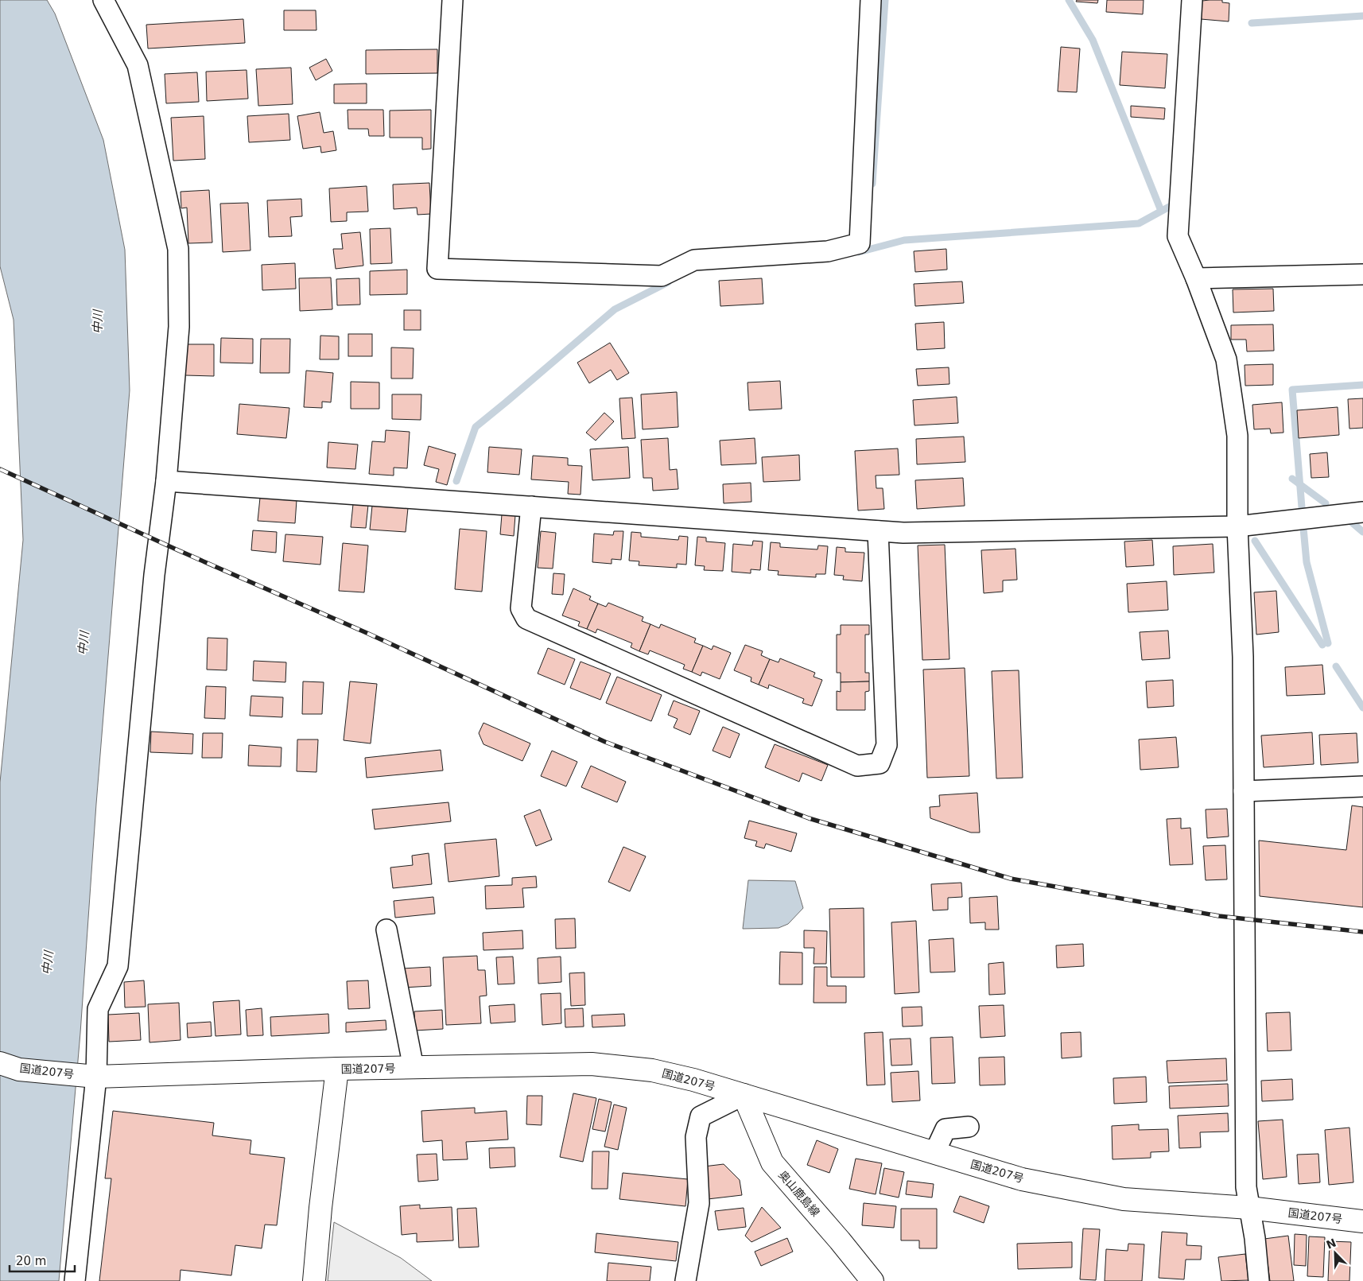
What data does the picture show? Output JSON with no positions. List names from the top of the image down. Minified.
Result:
{"streets":{"main road":["国道207号","奥山鹿島線"]},"crossings":[["国道207号","奥山鹿島線"]],"water":["中川"],"scale_bar":"20 m","north":"top left"}
